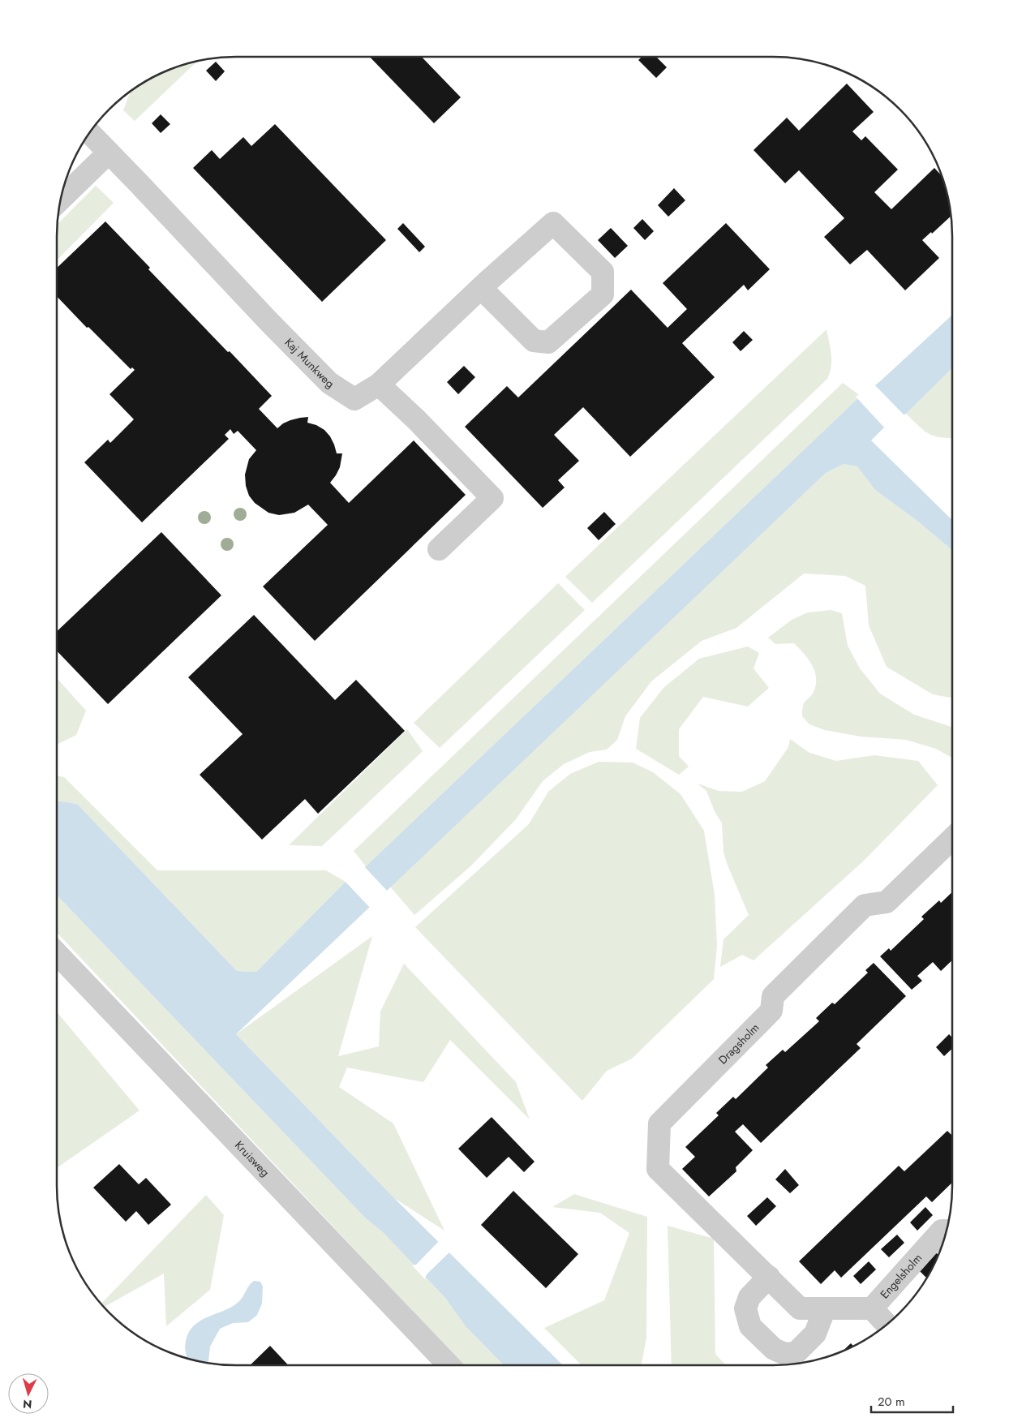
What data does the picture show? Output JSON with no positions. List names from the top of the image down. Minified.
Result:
{"streets":{"street":["Kaj Munkweg","Dragsholm","Kruisweg","Engelsholm"]},"crossings":[["Dragsholm","Engelsholm"]],"scale_bar":"20 m","north":"bottom"}
